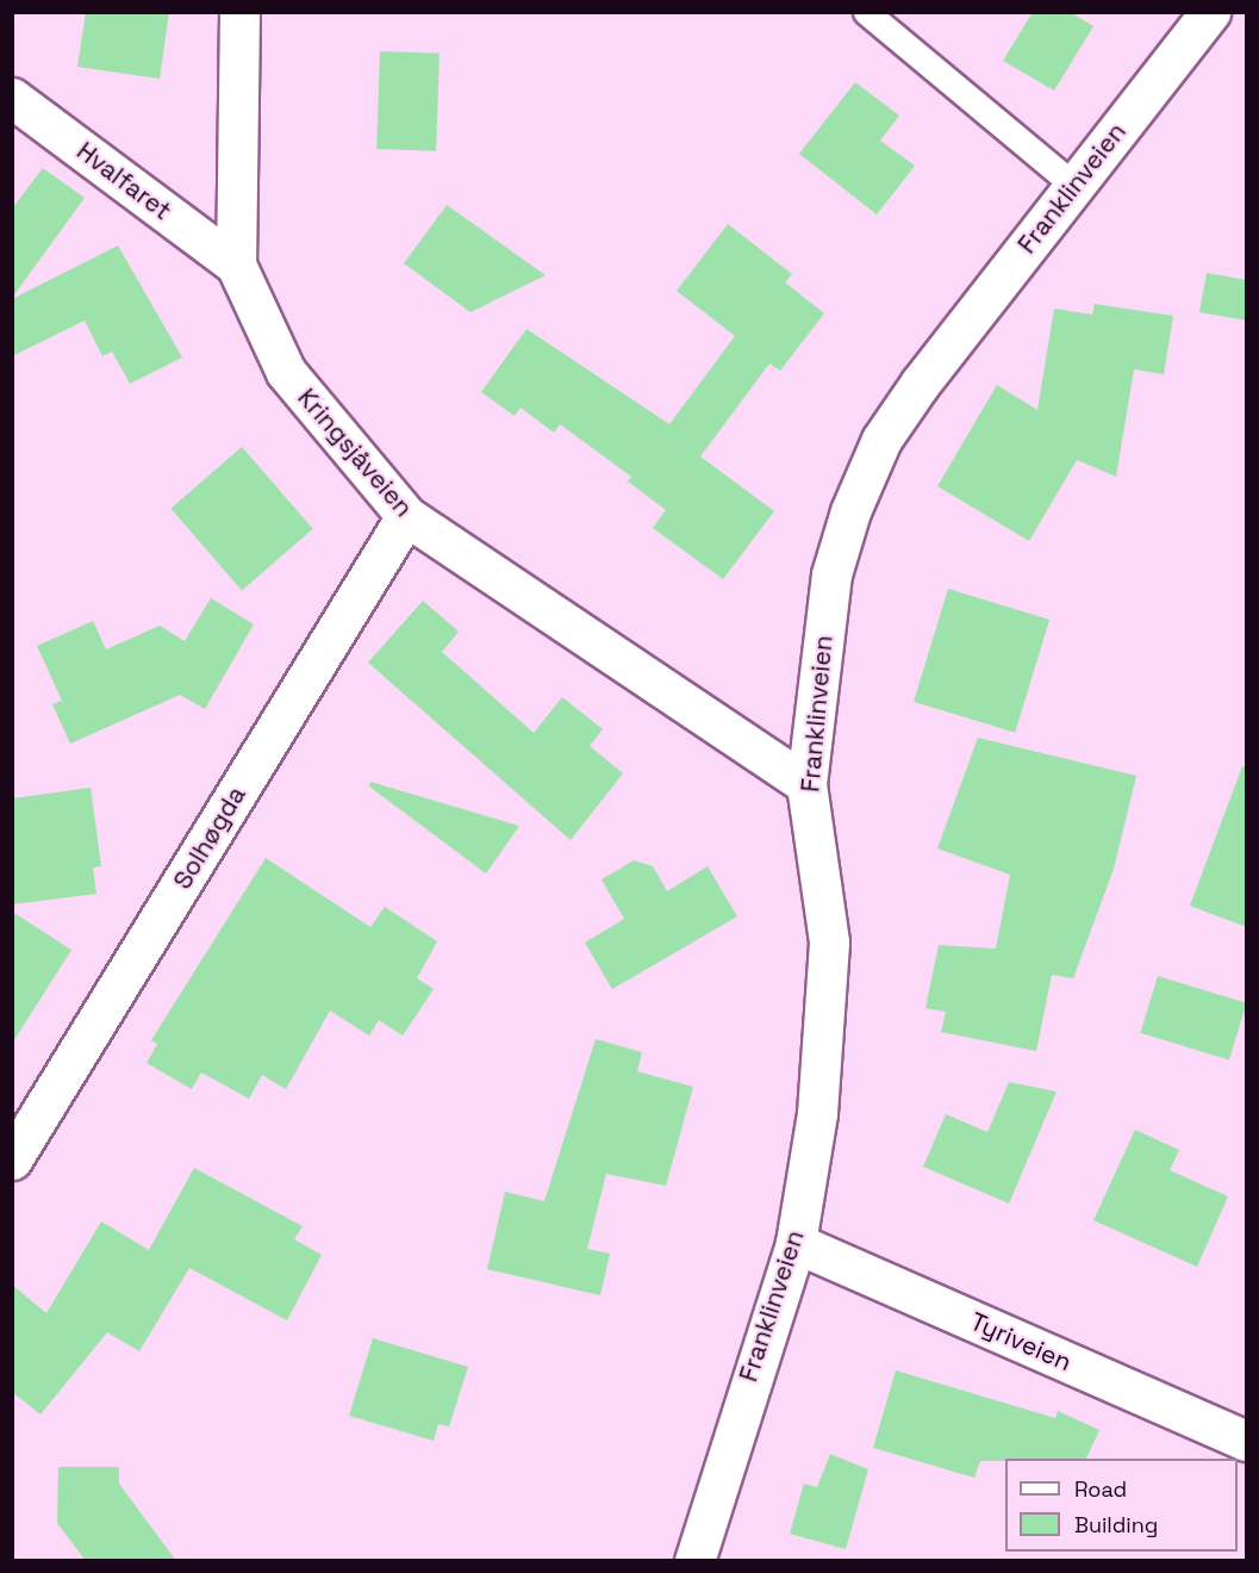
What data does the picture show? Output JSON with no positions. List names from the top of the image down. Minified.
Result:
{"streets":{"street":["Hvalfaret","Franklinveien","Kringsjåveien","Solhøgda","Tyriveien"]},"crossings":[["Hvalfaret","Kringsjåveien"],["Franklinveien","Kringsjåveien"],["Franklinveien","Tyriveien"],["Kringsjåveien","Solhøgda"]],"legend":["Road","Building"]}
